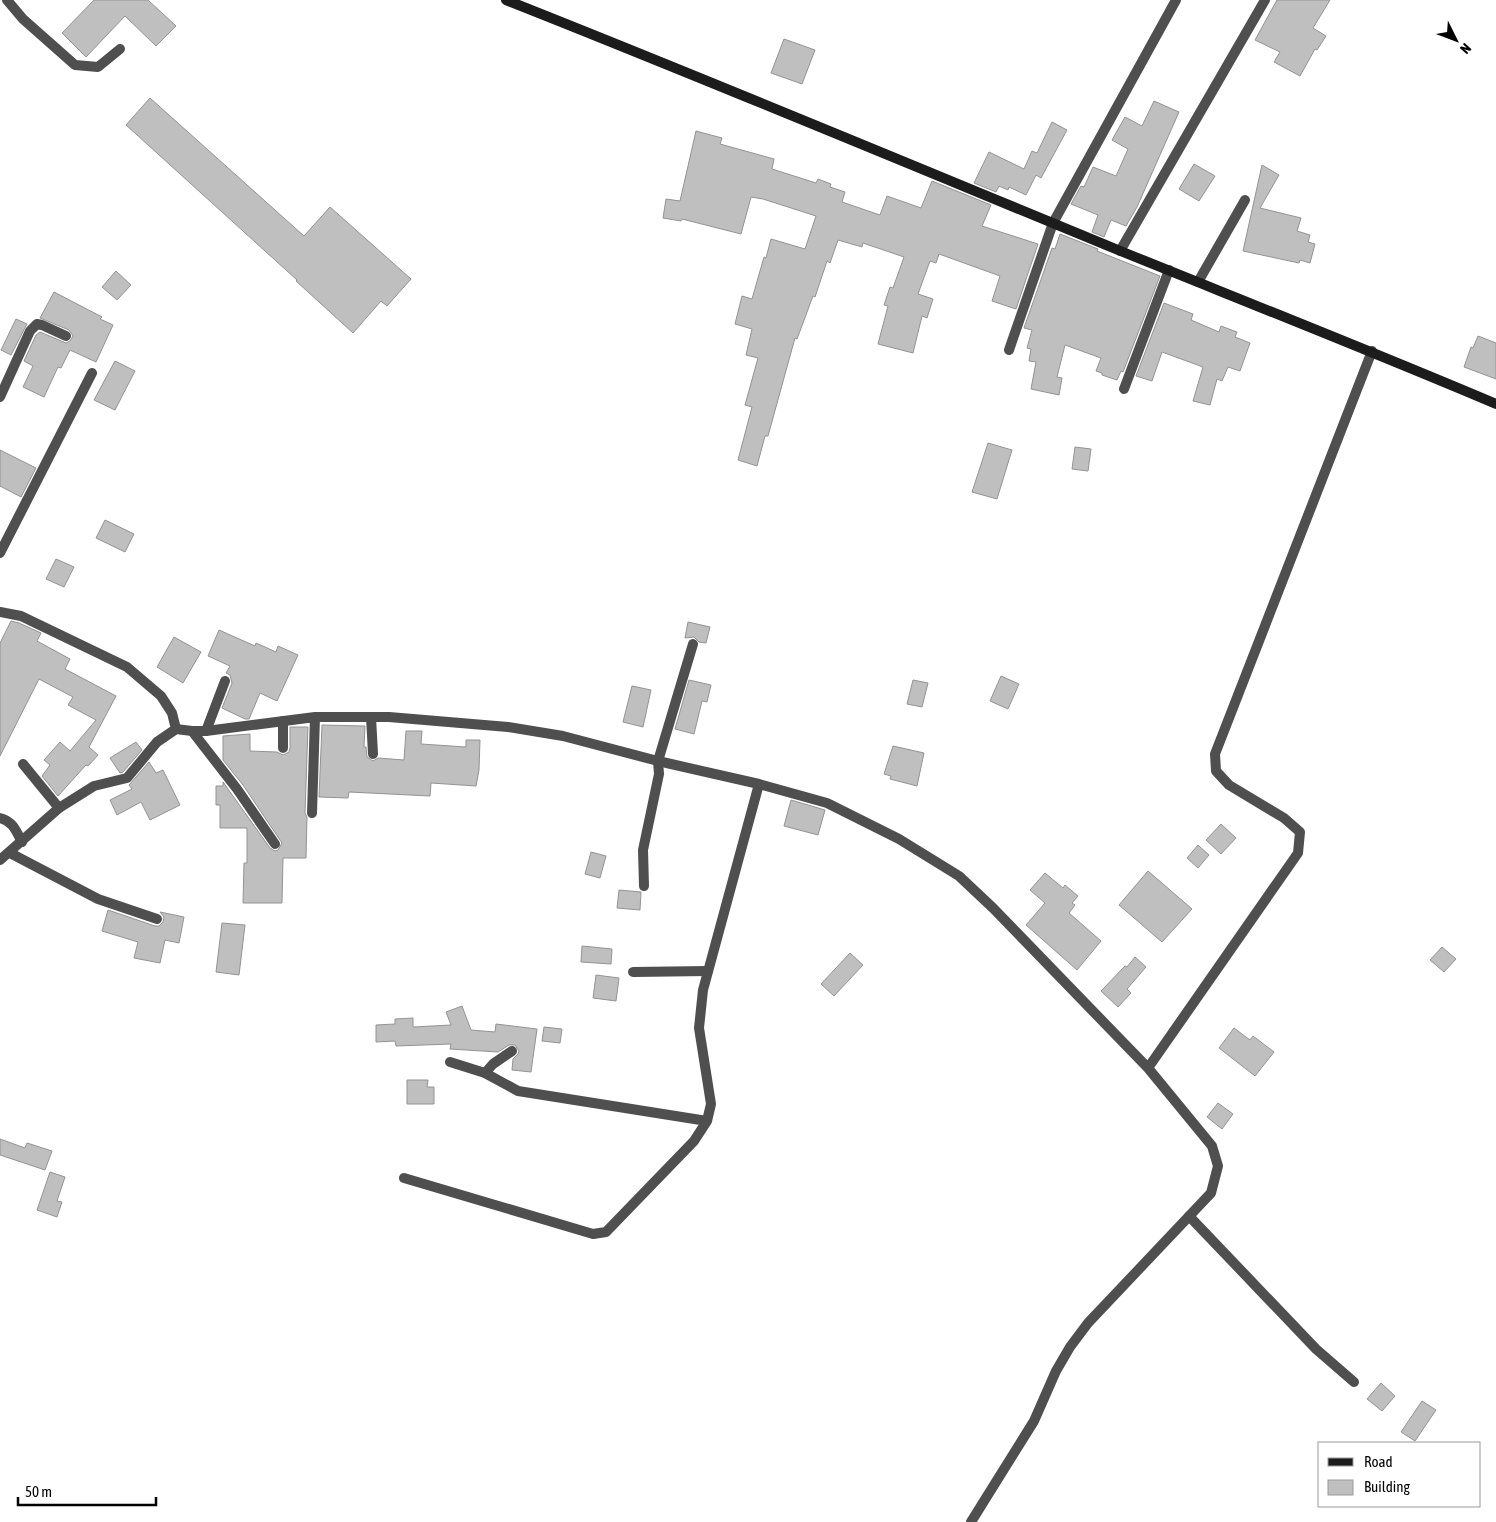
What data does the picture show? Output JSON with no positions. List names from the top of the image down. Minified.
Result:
{"legend":["Road","Building"],"scale_bar":"50 m","north":"bottom right"}
